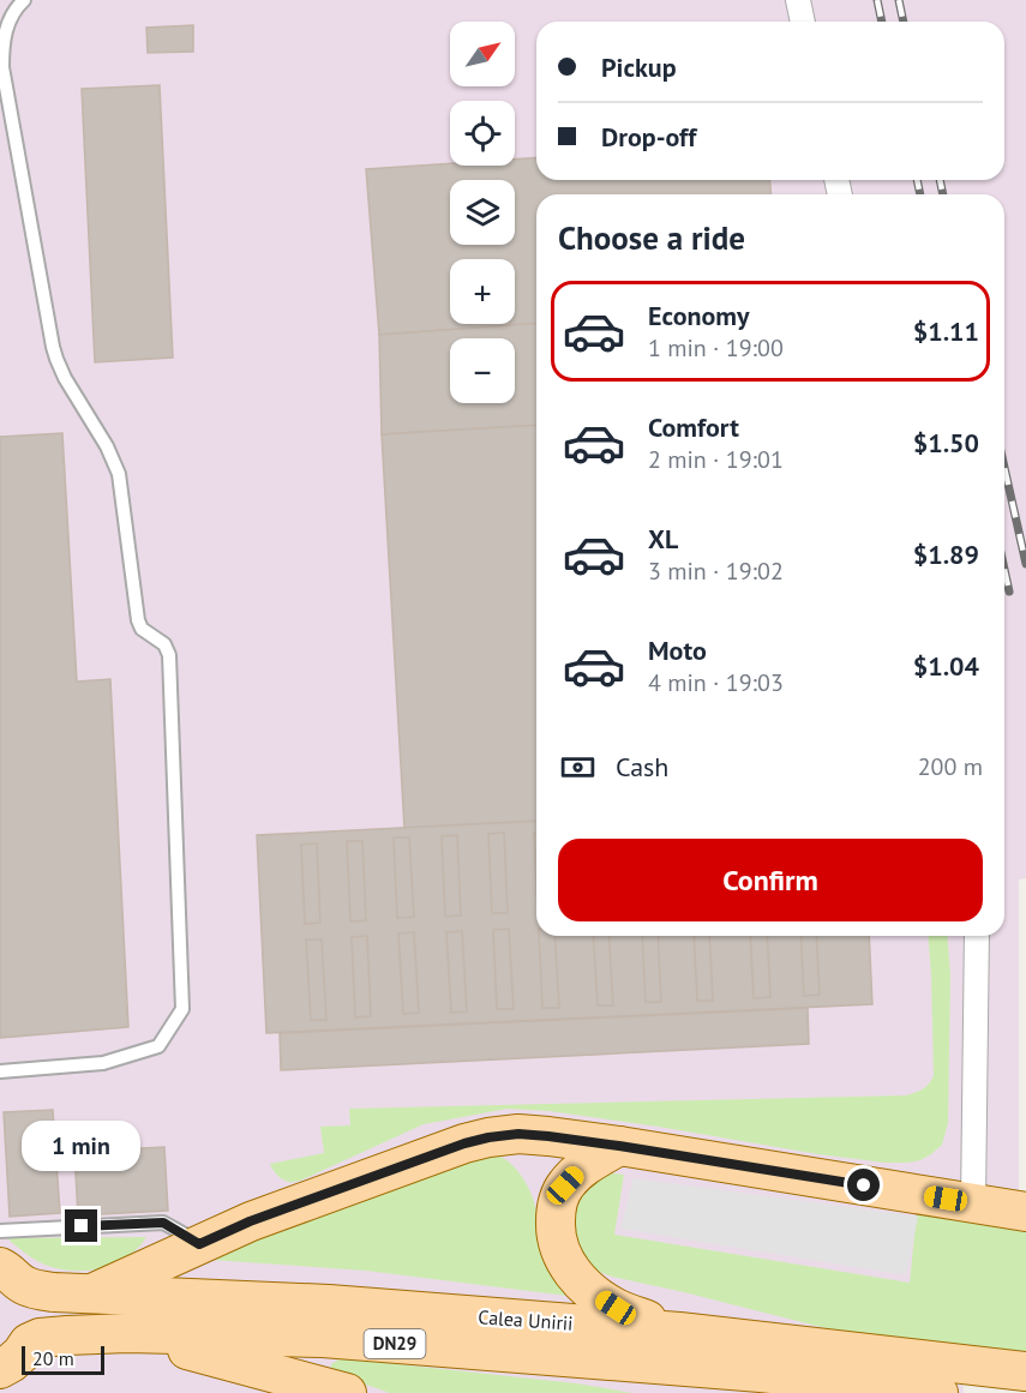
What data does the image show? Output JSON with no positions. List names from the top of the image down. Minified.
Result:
{"streets":{"main road":["Calea Unirii","DN29"]},"scale_bar":"20 m","north":"top right","page":{"map_buttons":["+","−"],"banner":["Pickup","Drop-off"],"heading":"Choose a ride","list":[{"name":"Economy","note":"1 min · 19:00","value":"$1.11"},{"name":"Comfort","note":"2 min · 19:01","value":"$1.50"},{"name":"XL","note":"3 min · 19:02","value":"$1.89"},{"name":"Moto","note":"4 min · 19:03","value":"$1.04"}],"pay":["Cash","200 m"],"buttons":"Confirm","bubble":"1 min","scale":"20 m"}}
